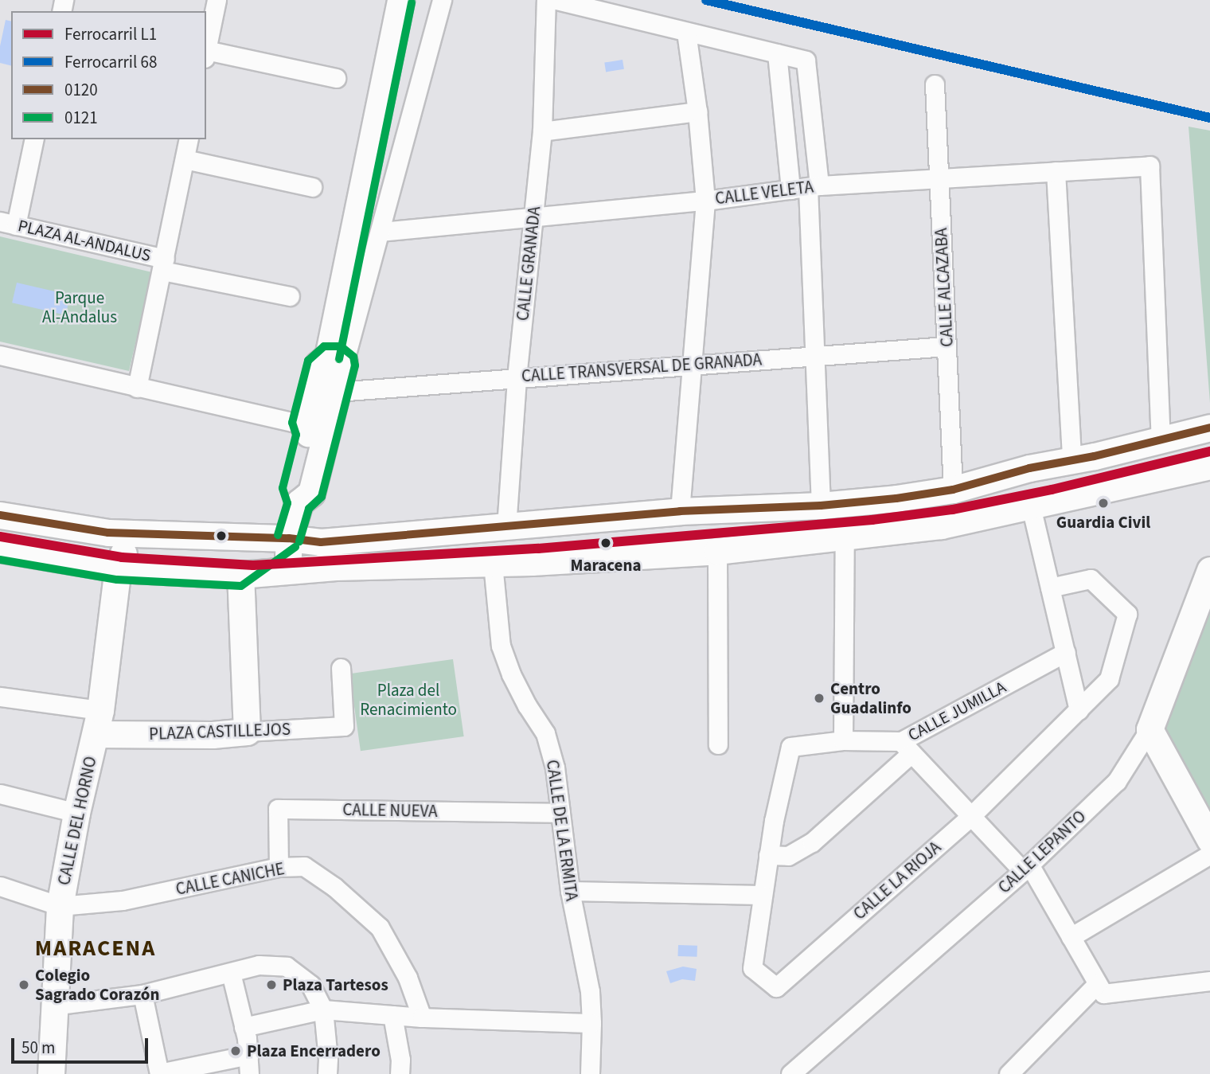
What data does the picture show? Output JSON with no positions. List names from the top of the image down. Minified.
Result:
{"streets":{"street":["CALLE VELETA","PLAZA AL-ANDALUS","CALLE GRANADA","CALLE ALCAZABA","CALLE TRANSVERSAL DE GRANADA","CALLE JUMILLA","PLAZA CASTILLEJOS","CALLE NUEVA","CALLE DEL HORNO","CALLE DE LA ERMITA","CALLE LEPANTO","CALLE CANICHE","CALLE LA RIOJA"]},"crossings":[["CALLE VELETA","CALLE GRANADA"],["CALLE VELETA","CALLE ALCAZABA"],["CALLE GRANADA","CALLE TRANSVERSAL DE GRANADA"],["CALLE ALCAZABA","CALLE TRANSVERSAL DE GRANADA"],["CALLE JUMILLA","CALLE LA RIOJA"],["PLAZA CASTILLEJOS","CALLE DEL HORNO"],["CALLE NUEVA","CALLE DE LA ERMITA"],["CALLE NUEVA","CALLE CANICHE"],["CALLE DEL HORNO","CALLE CANICHE"]],"districts":["MARACENA"],"parks":["Parque Al-Andalus","Plaza del Renacimiento"],"places":["Guardia Civil","Maracena","Centro Guadalinfo","Colegio Sagrado Corazón","Plaza Tartesos","Plaza Encerradero"],"lines":["rail line 68","transit line 0121","transit line 0120","rail line L1"],"legend":["Ferrocarril L1","Ferrocarril 68","0120","0121"],"scale_bar":"50 m"}
